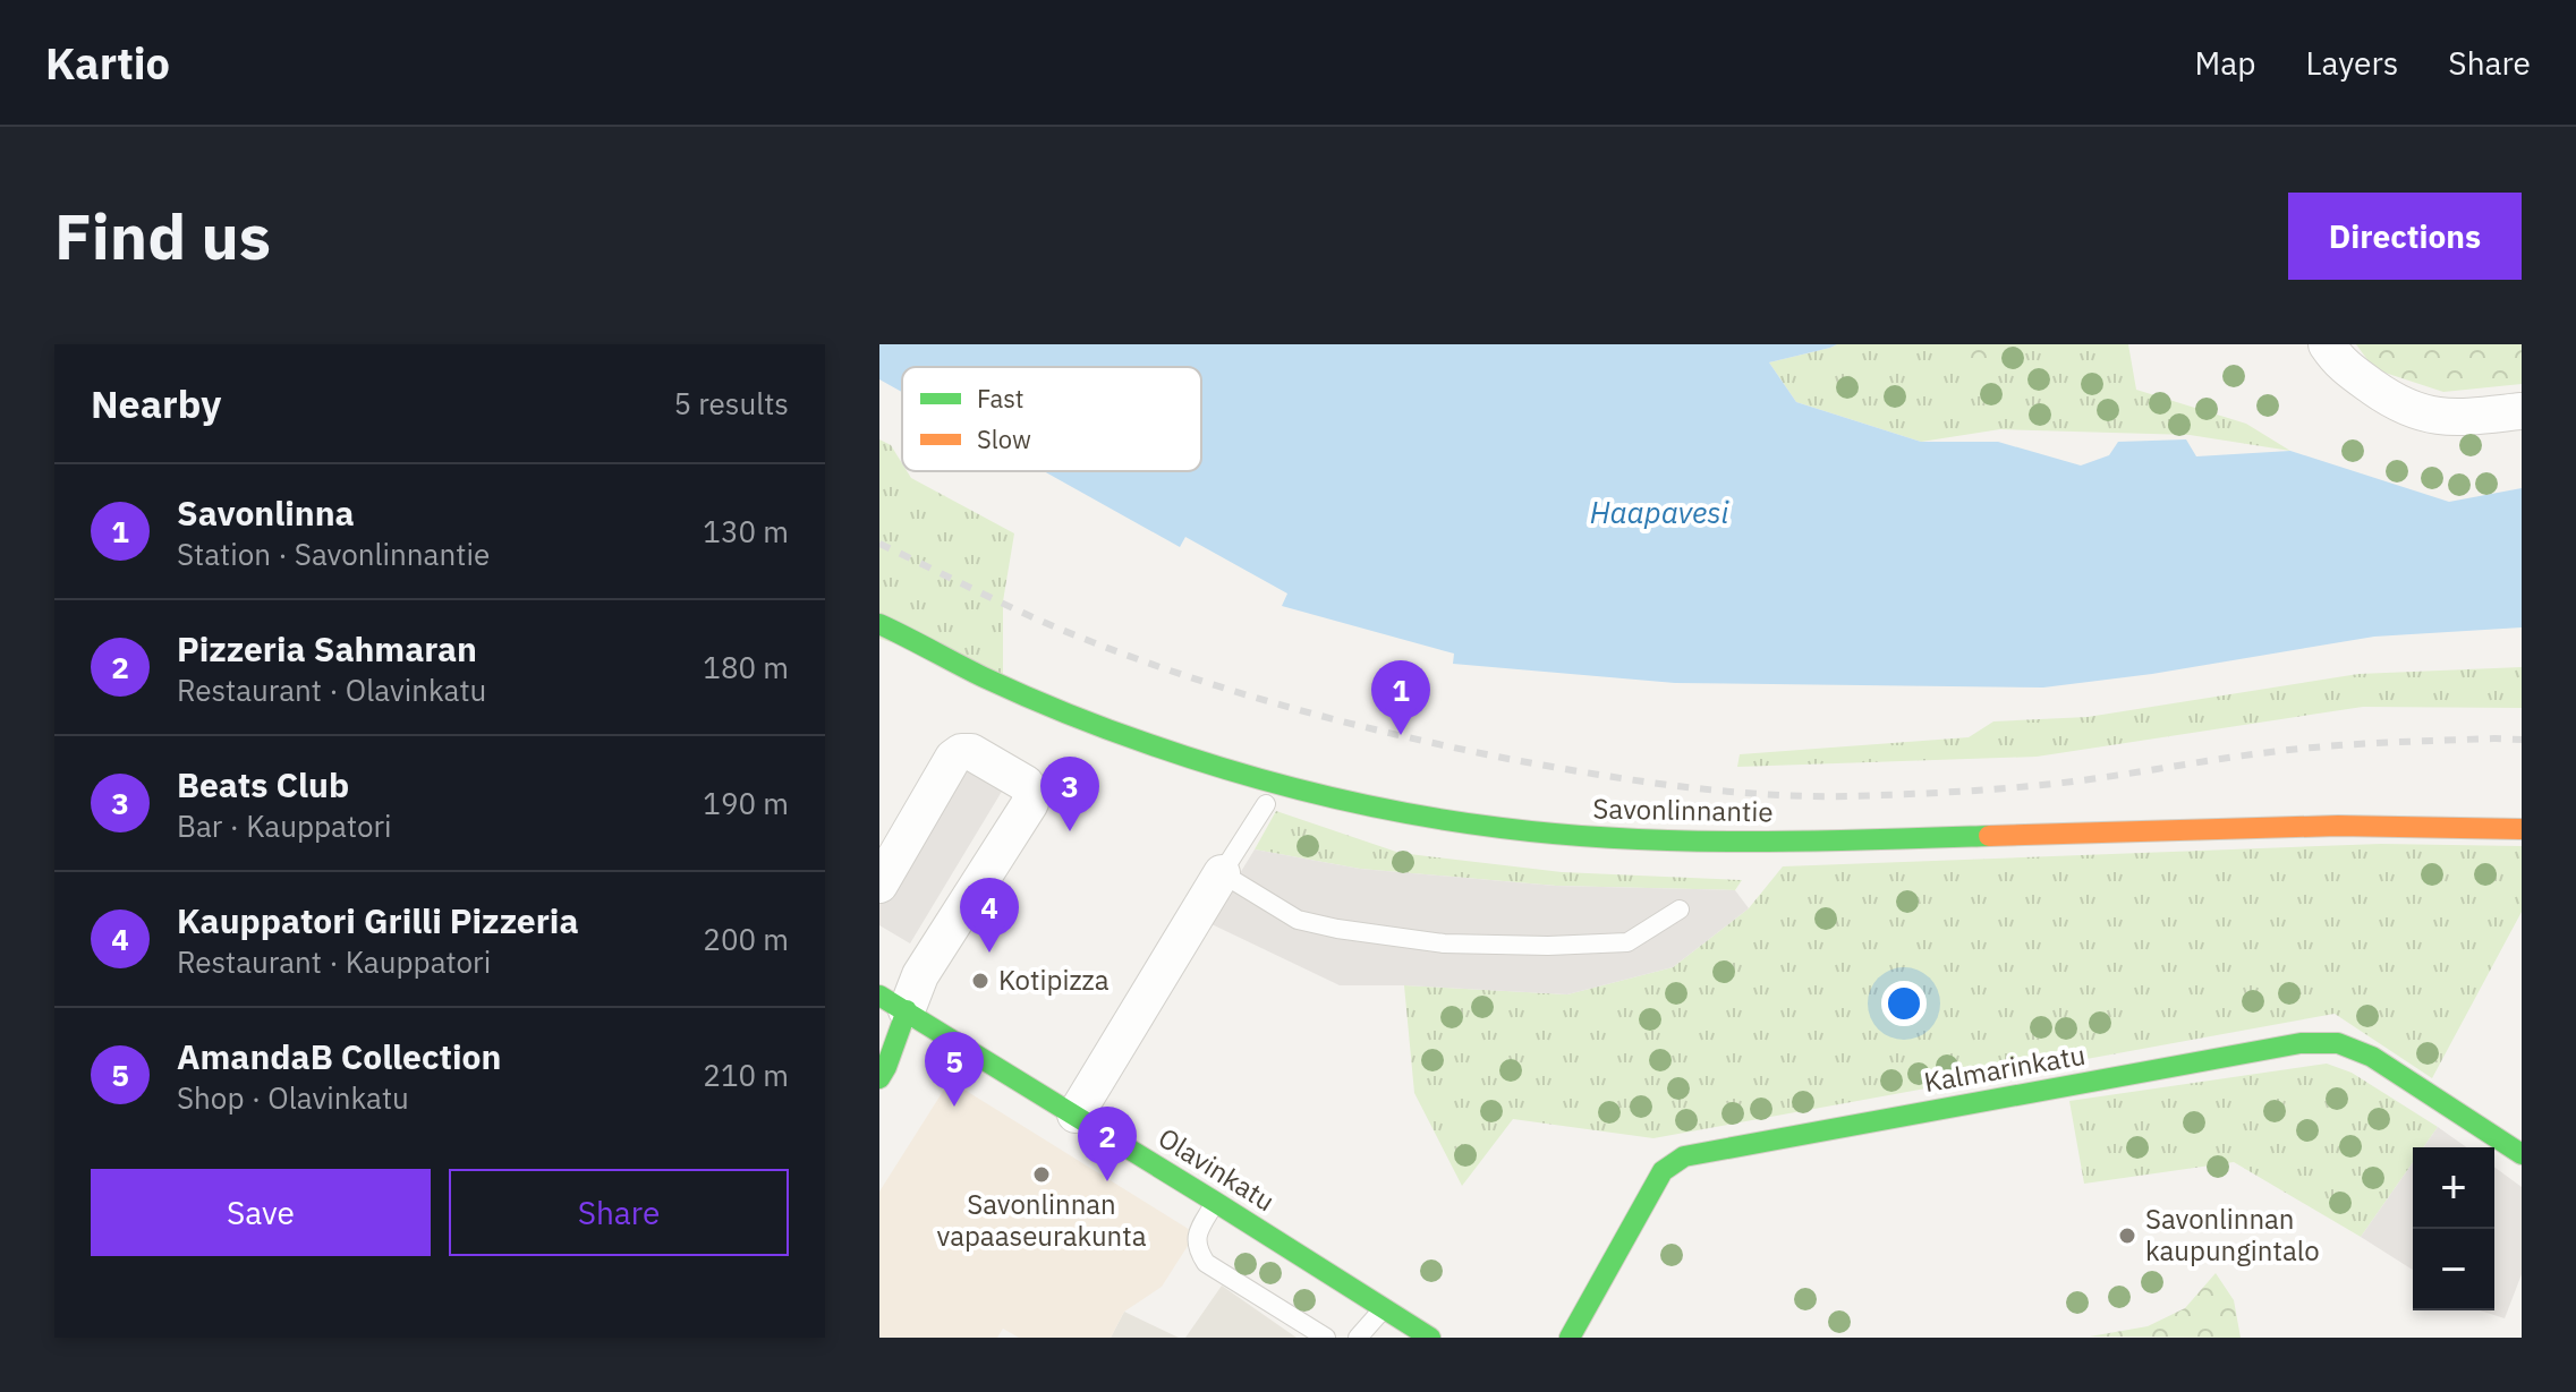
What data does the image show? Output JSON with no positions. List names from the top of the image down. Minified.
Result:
{"streets":{"main road":["Savonlinnantie","Kalmarinkatu","Olavinkatu"]},"water":["Haapavesi"],"places":["Kotipizza","Savonlinnan vapaaseurakunta","Savonlinnan kaupungintalo"],"legend":["Fast","Slow"],"page":{"header":"Kartio","nav":["Map","Layers","Share"],"buttons":["Directions",["Save","Share"]],"title":"Find us","heading":["Nearby","5 results"],"list":[{"mark":"1","name":"Savonlinna","note":"Station · Savonlinnantie","value":"130 m"},{"mark":"2","name":"Pizzeria Sahmaran","note":"Restaurant · Olavinkatu","value":"180 m"},{"mark":"3","name":"Beats Club","note":"Bar · Kauppatori","value":"190 m"},{"mark":"4","name":"Kauppatori Grilli Pizzeria","note":"Restaurant · Kauppatori","value":"200 m"},{"mark":"5","name":"AmandaB Collection","note":"Shop · Olavinkatu","value":"210 m"}],"pins":["1","3","4","5","2"],"map_buttons":["+","−"]}}
